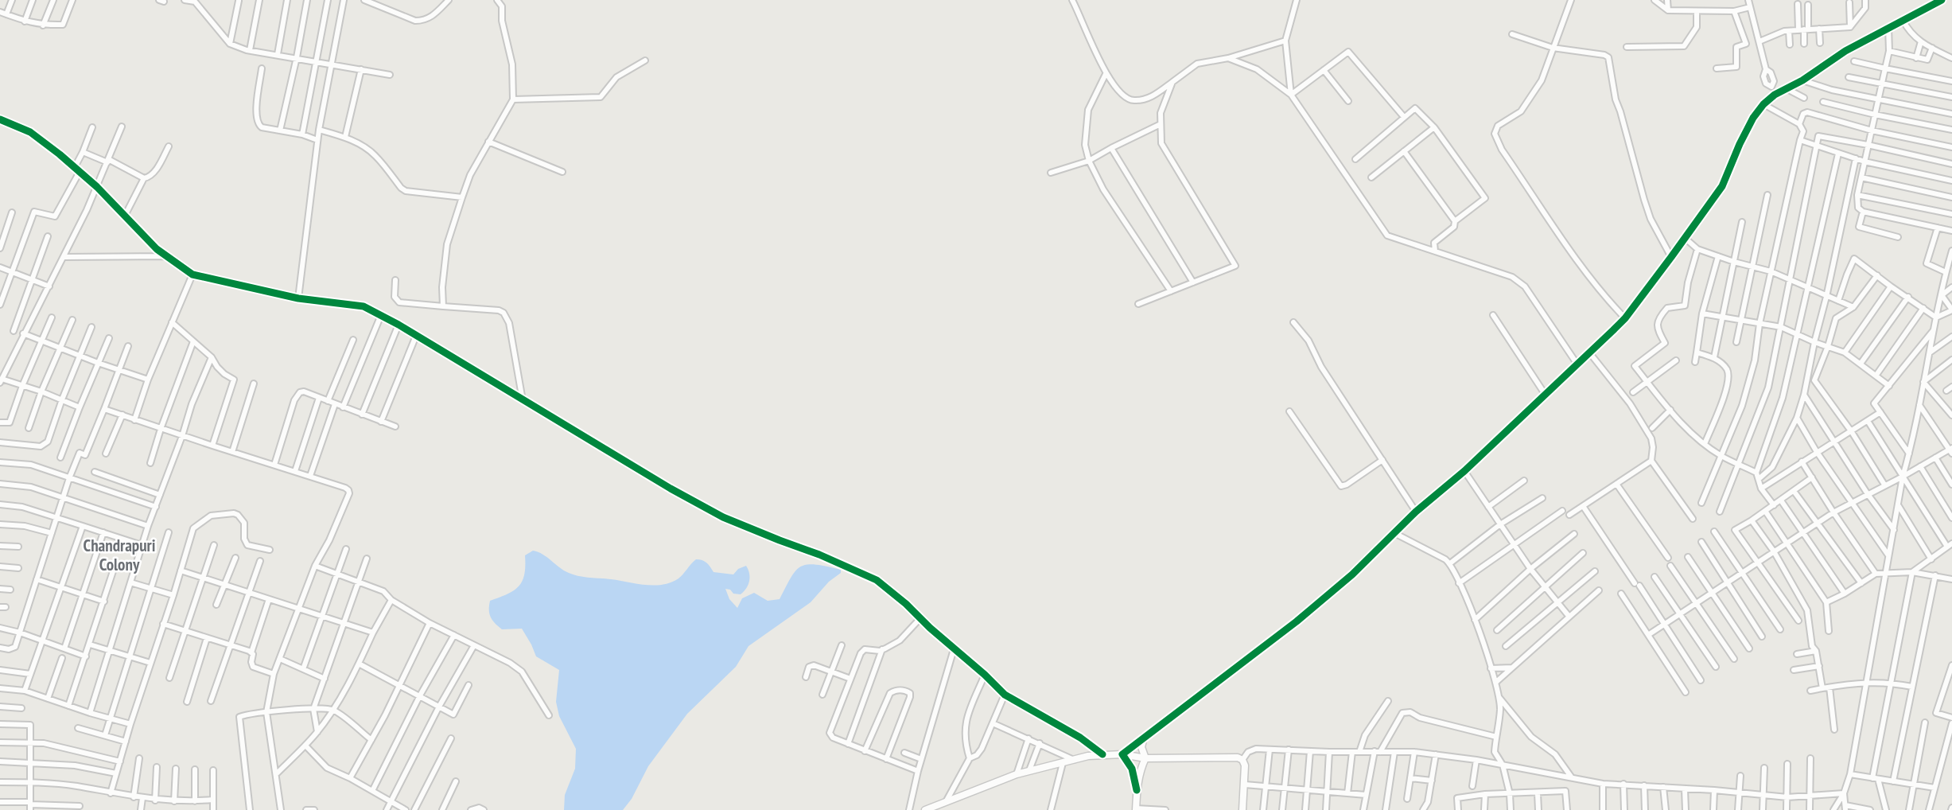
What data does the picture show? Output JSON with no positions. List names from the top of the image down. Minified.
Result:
{"districts":["Chandrapuri Colony"]}
